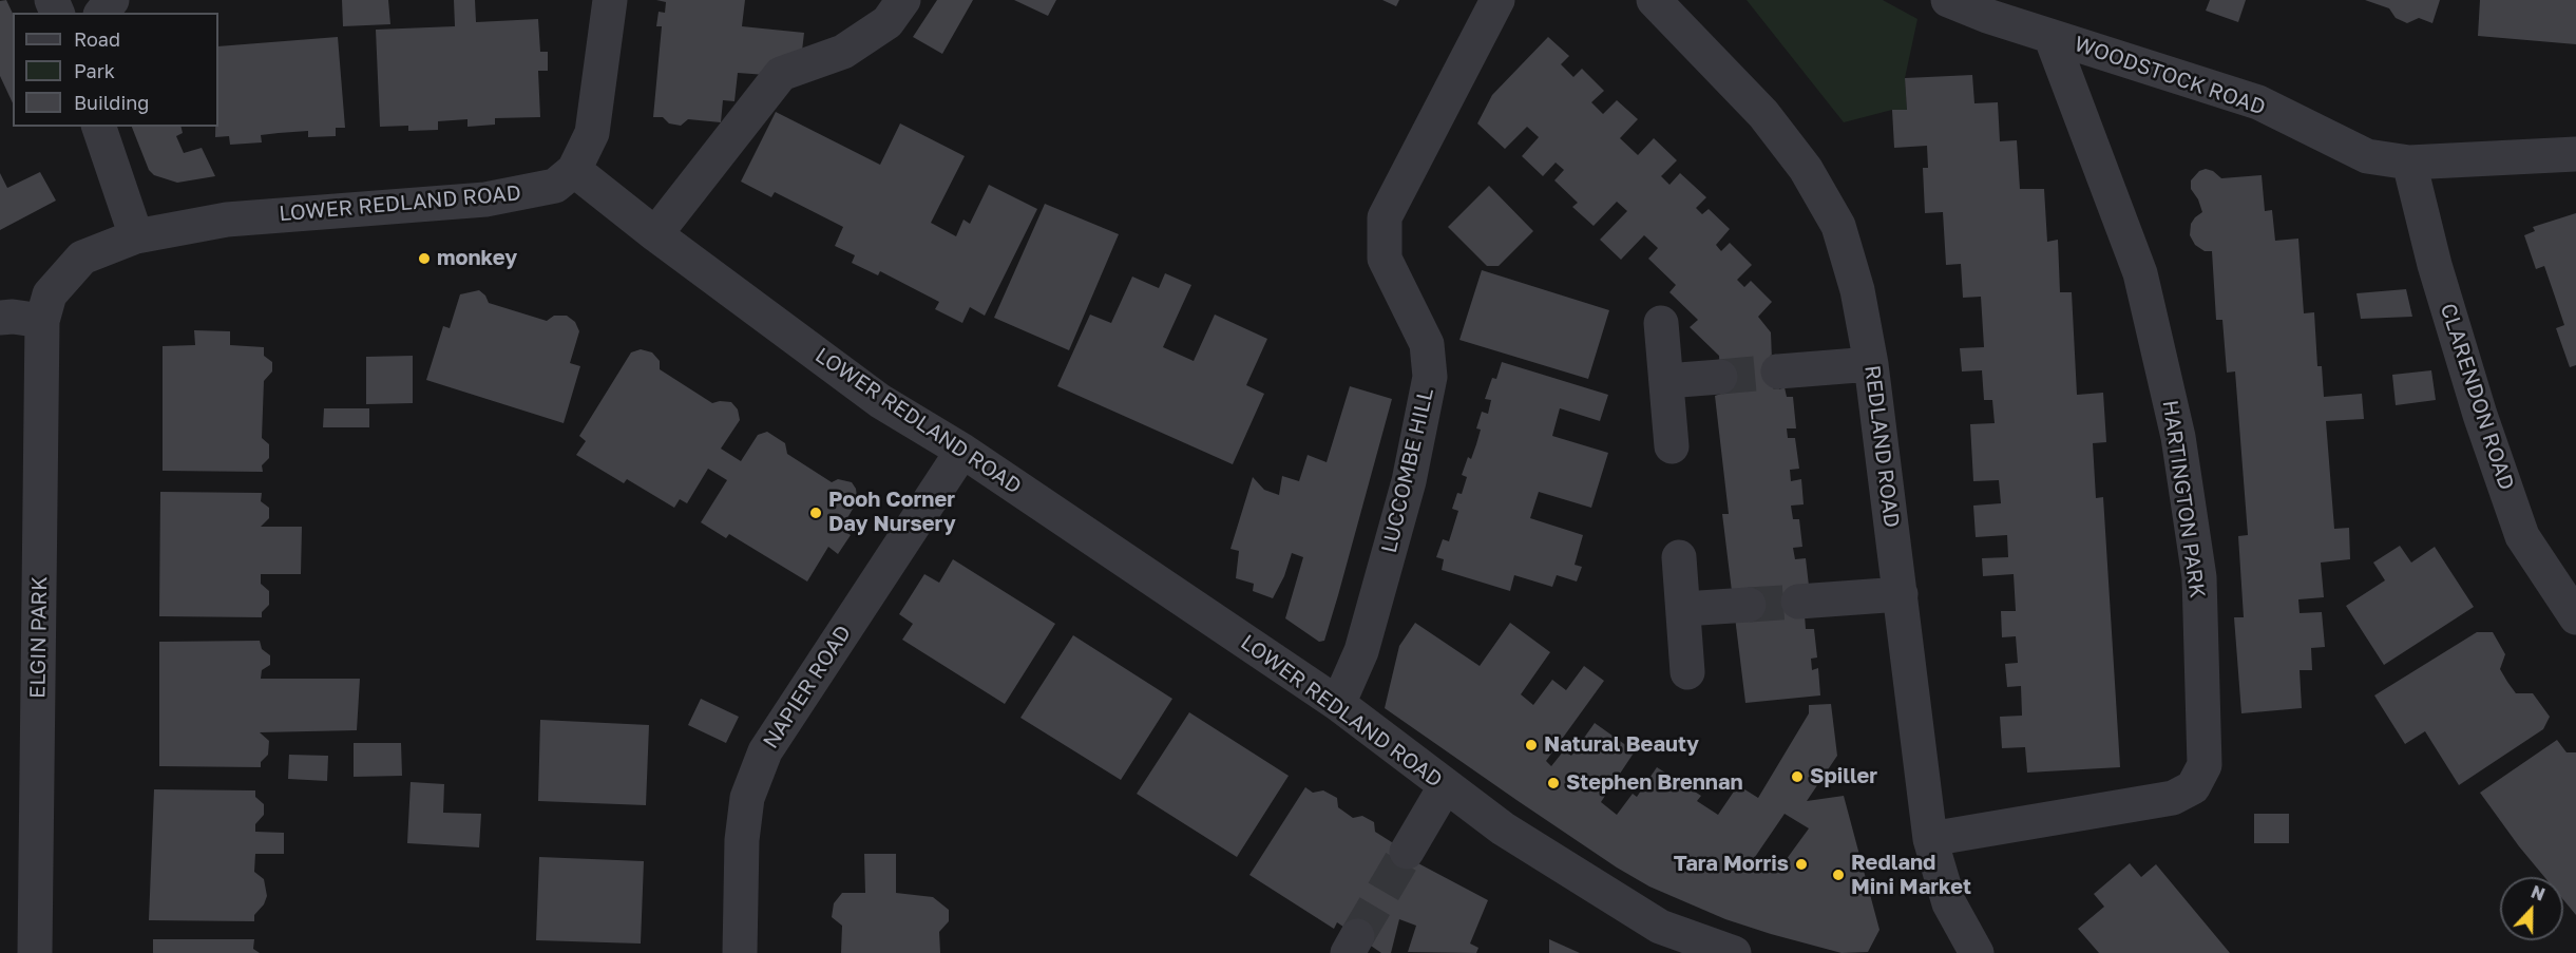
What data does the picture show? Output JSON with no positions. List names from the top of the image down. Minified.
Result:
{"streets":{"street":["WOODSTOCK ROAD","LOWER REDLAND ROAD","CLARENDON ROAD","REDLAND ROAD","LUCCOMBE HILL","HARTINGTON PARK","ELGIN PARK","NAPIER ROAD"]},"crossings":[["WOODSTOCK ROAD","CLARENDON ROAD"],["WOODSTOCK ROAD","HARTINGTON PARK"],["LOWER REDLAND ROAD","LUCCOMBE HILL"],["LOWER REDLAND ROAD","ELGIN PARK"],["LOWER REDLAND ROAD","NAPIER ROAD"],["REDLAND ROAD","HARTINGTON PARK"]],"places":["monkey","Pooh Corner Day Nursery","Natural Beauty","Spiller","Stephen Brennan","Tara Morris","Redland Mini Market"],"legend":["Road","Park","Building"],"north":"top"}
